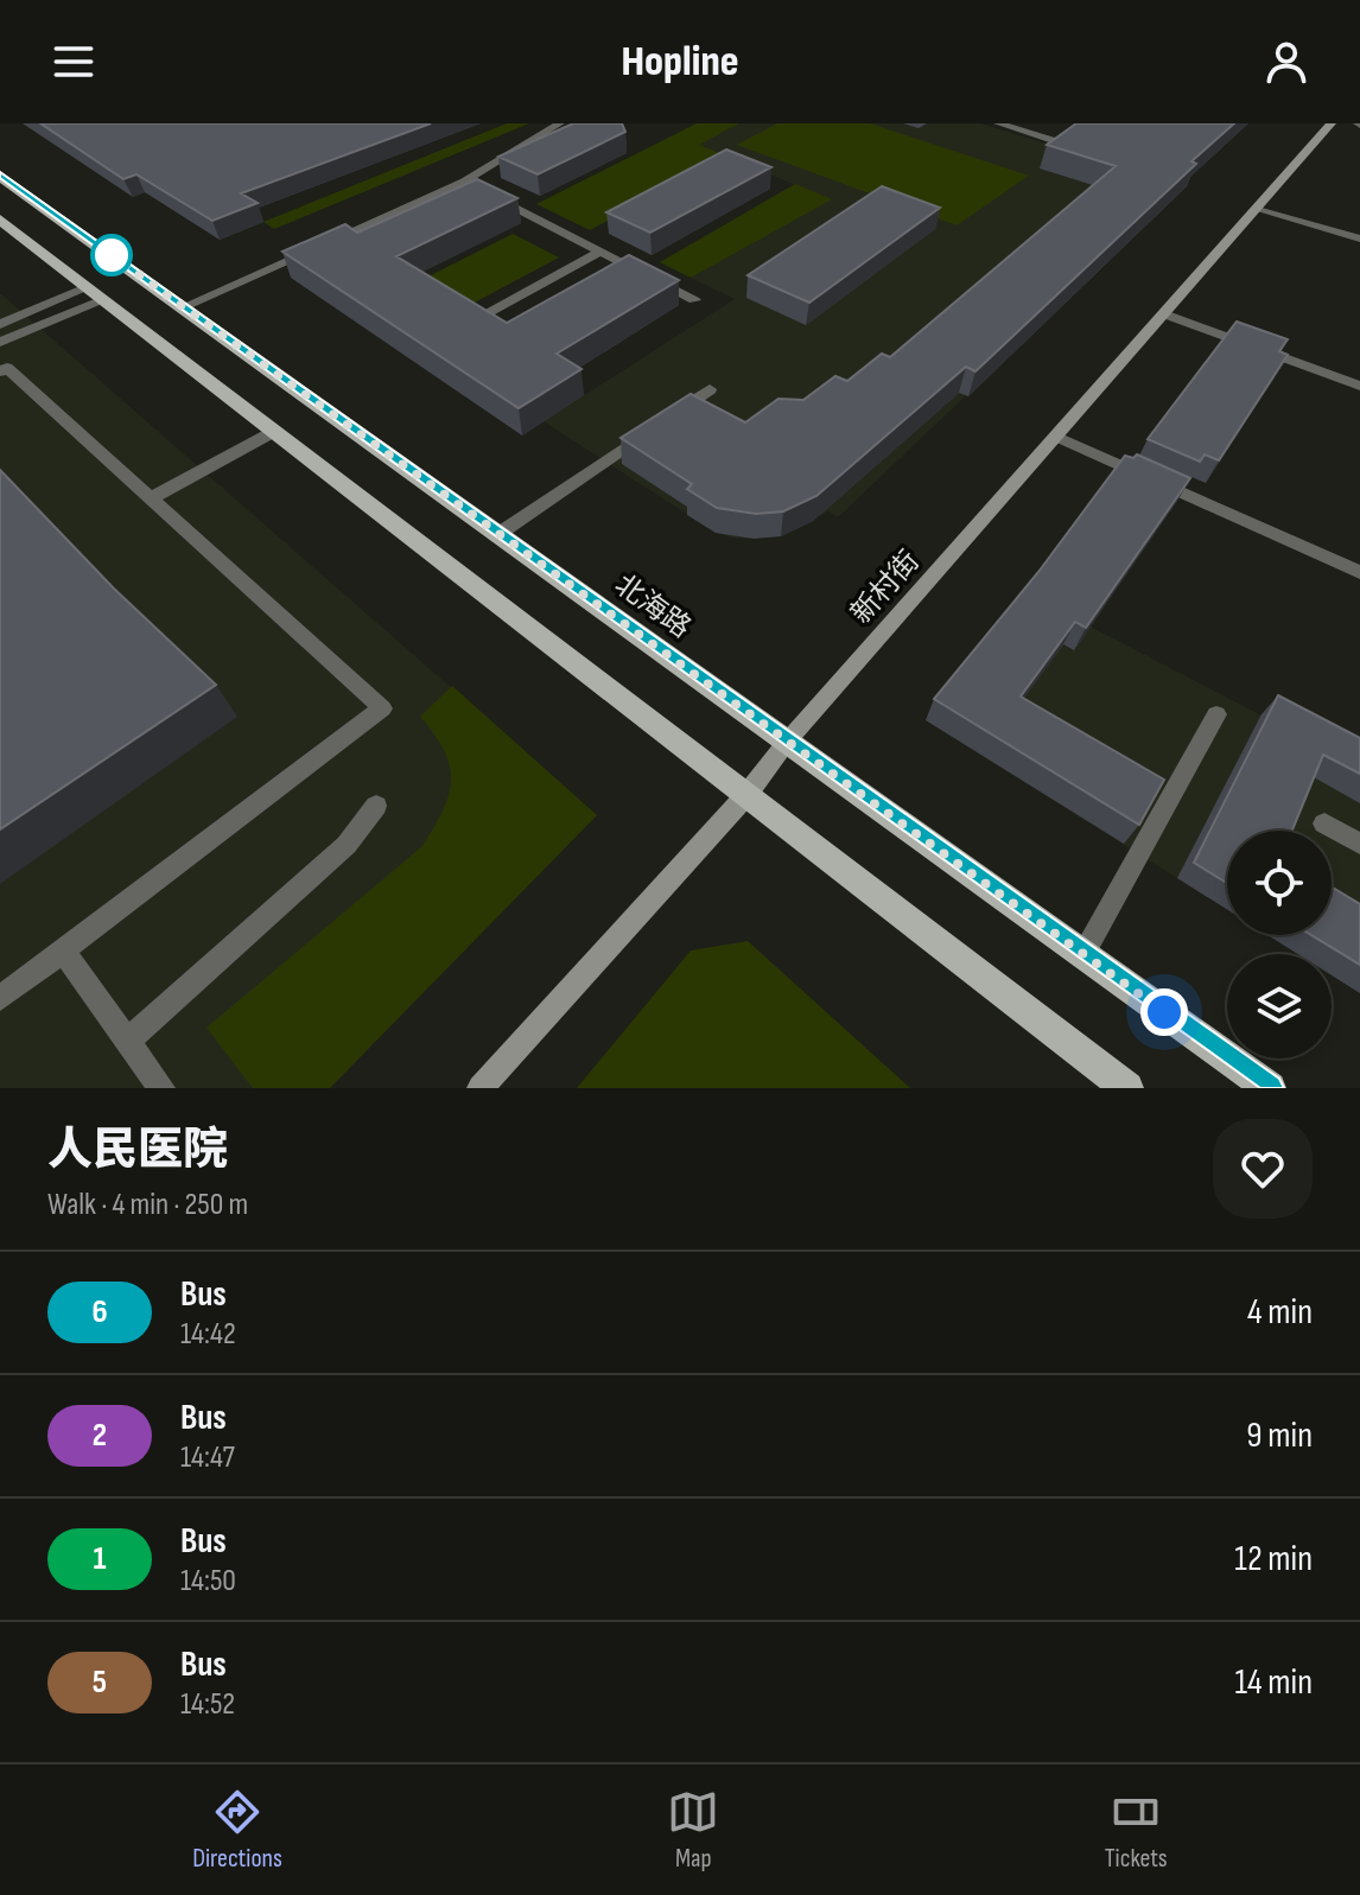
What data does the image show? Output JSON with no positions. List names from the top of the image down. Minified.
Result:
{"streets":{"main road":["北海路"],"street":["新村街"]},"crossings":[["新村街","北海路"]],"lines":["bus line 6"],"page":{"header":"Hopline","heading":["人民医院","Walk · 4 min · 250 m"],"list":[{"mark":"6","name":"Bus","note":"14:42","value":"4 min"},{"mark":"2","name":"Bus","note":"14:47","value":"9 min"},{"mark":"1","name":"Bus","note":"14:50","value":"12 min"},{"mark":"5","name":"Bus","note":"14:52","value":"14 min"}],"tabs":["Directions","Map","Tickets"]}}
